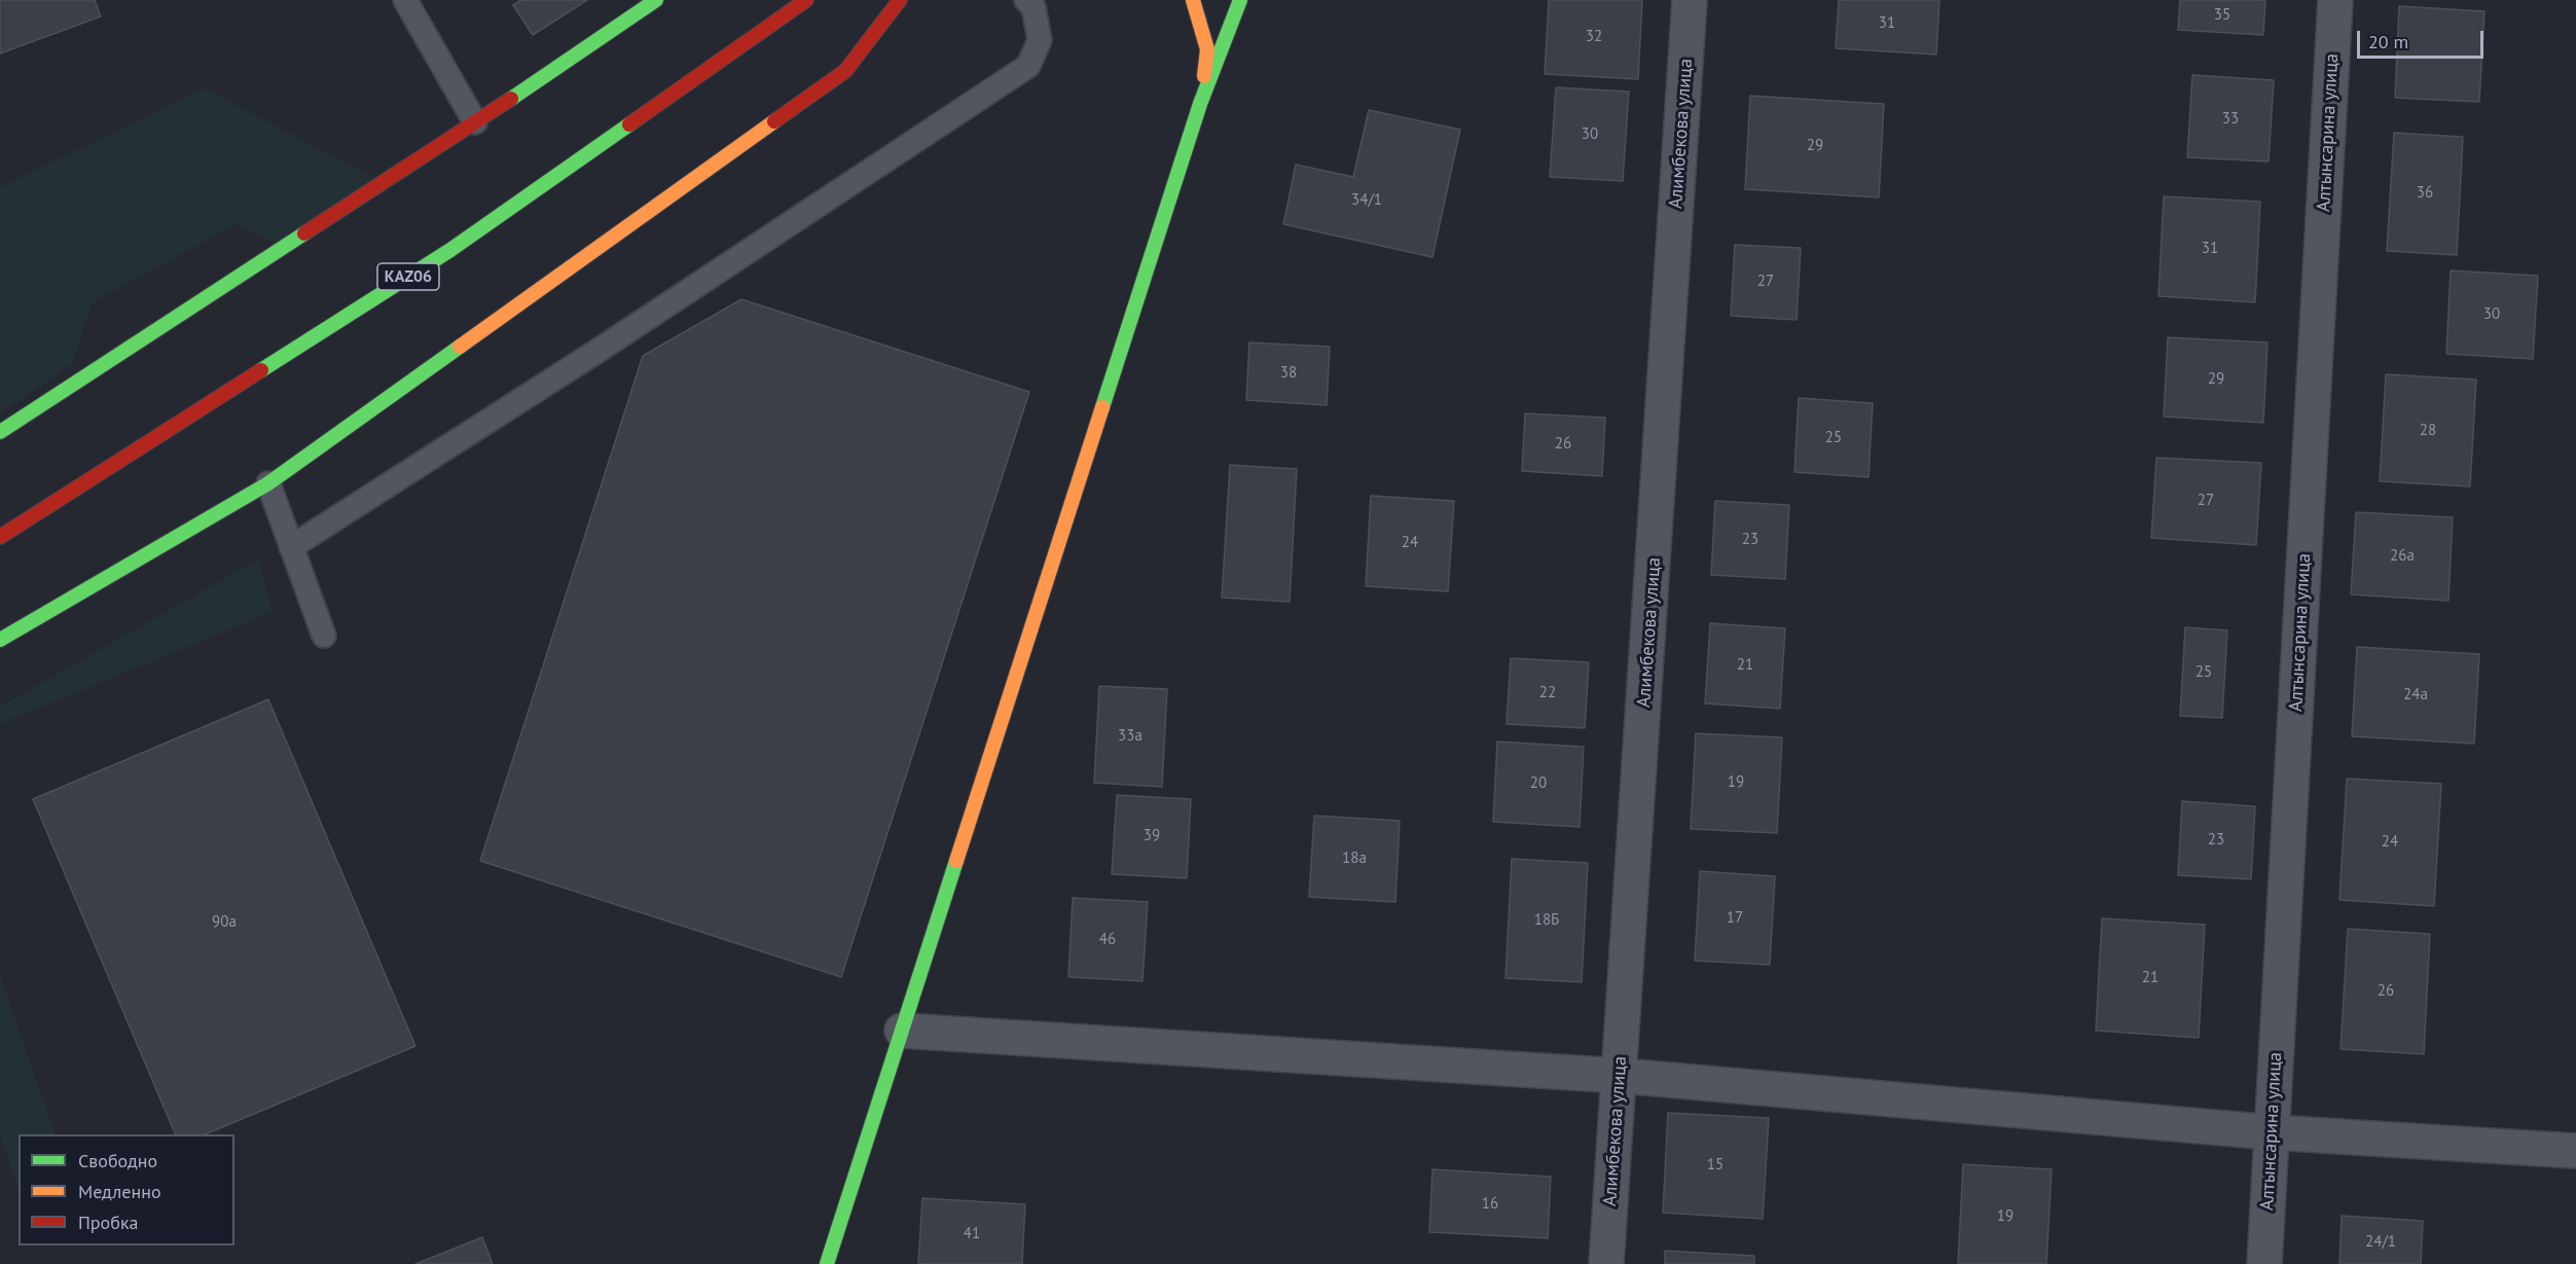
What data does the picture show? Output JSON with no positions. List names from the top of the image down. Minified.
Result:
{"streets":{"highway":["KАZ06"],"street":["Алтынсарина улица","Алимбекова улица"]},"house_numbers":["35","31","32","33","30","29","36","34/1","31","27","30","38","29","28","25","26","27","23","24","26а","21","25","22","24а","33а","19","20","39","23","24","18а","17","18Б","90а","46","21","26","15","16","19","41","24/1"],"legend":["Свободно","Медленно","Пробка"],"scale_bar":"20 m"}
